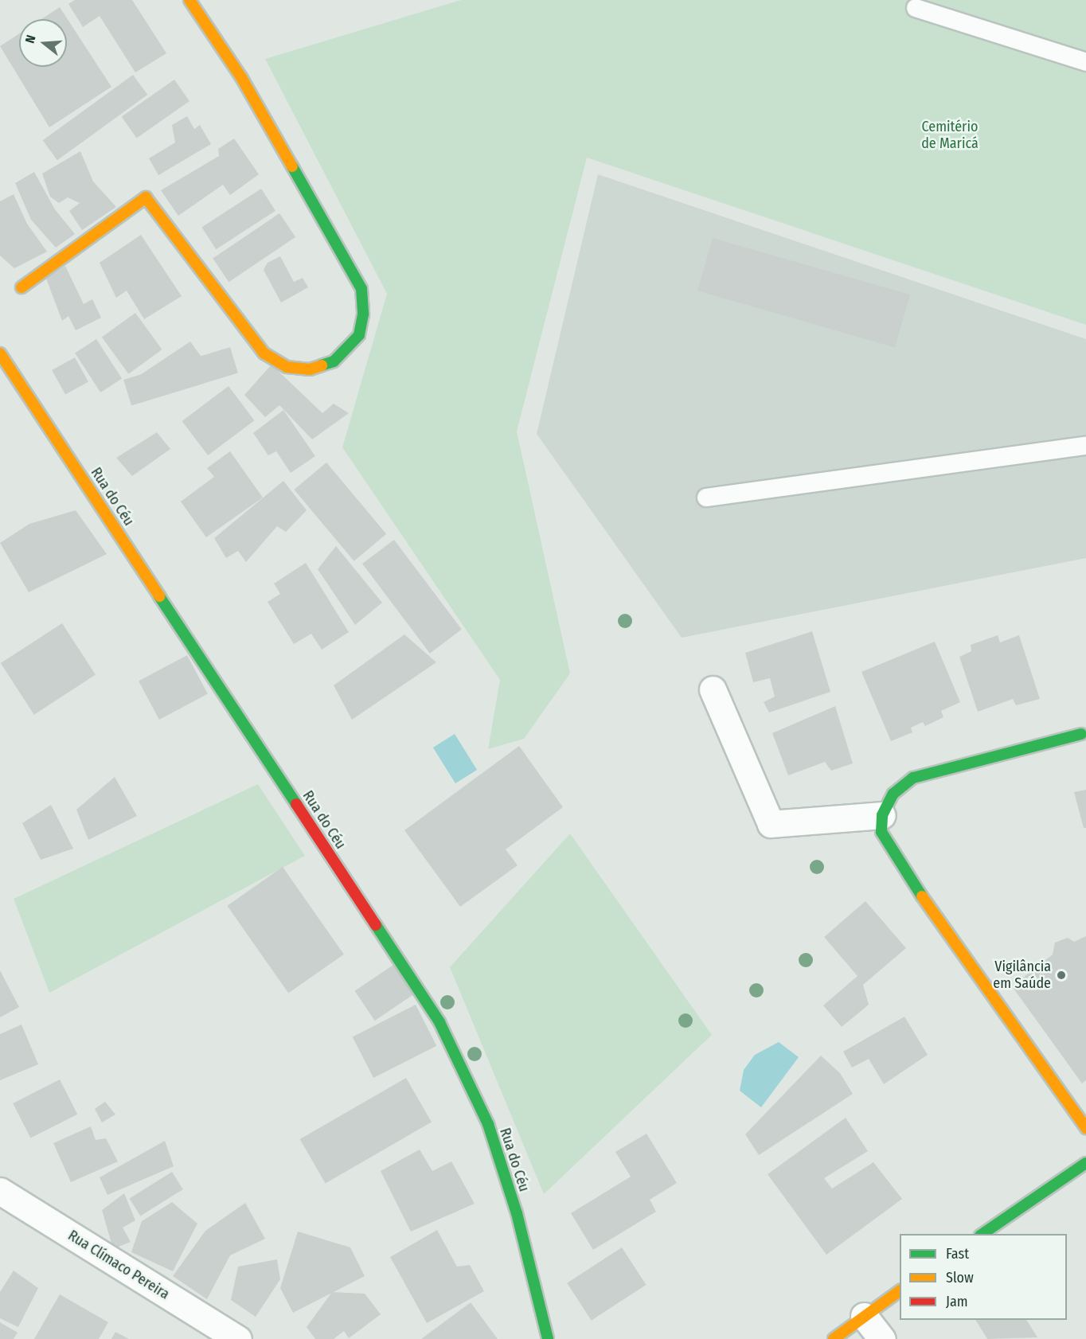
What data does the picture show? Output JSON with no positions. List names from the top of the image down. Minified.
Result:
{"streets":{"street":["Rua do Céu","Rua Clímaco Pereira"]},"parks":["Cemitério de Maricá"],"places":["Vigilância em Saúde"],"legend":["Fast","Slow","Jam"],"north":"left"}
